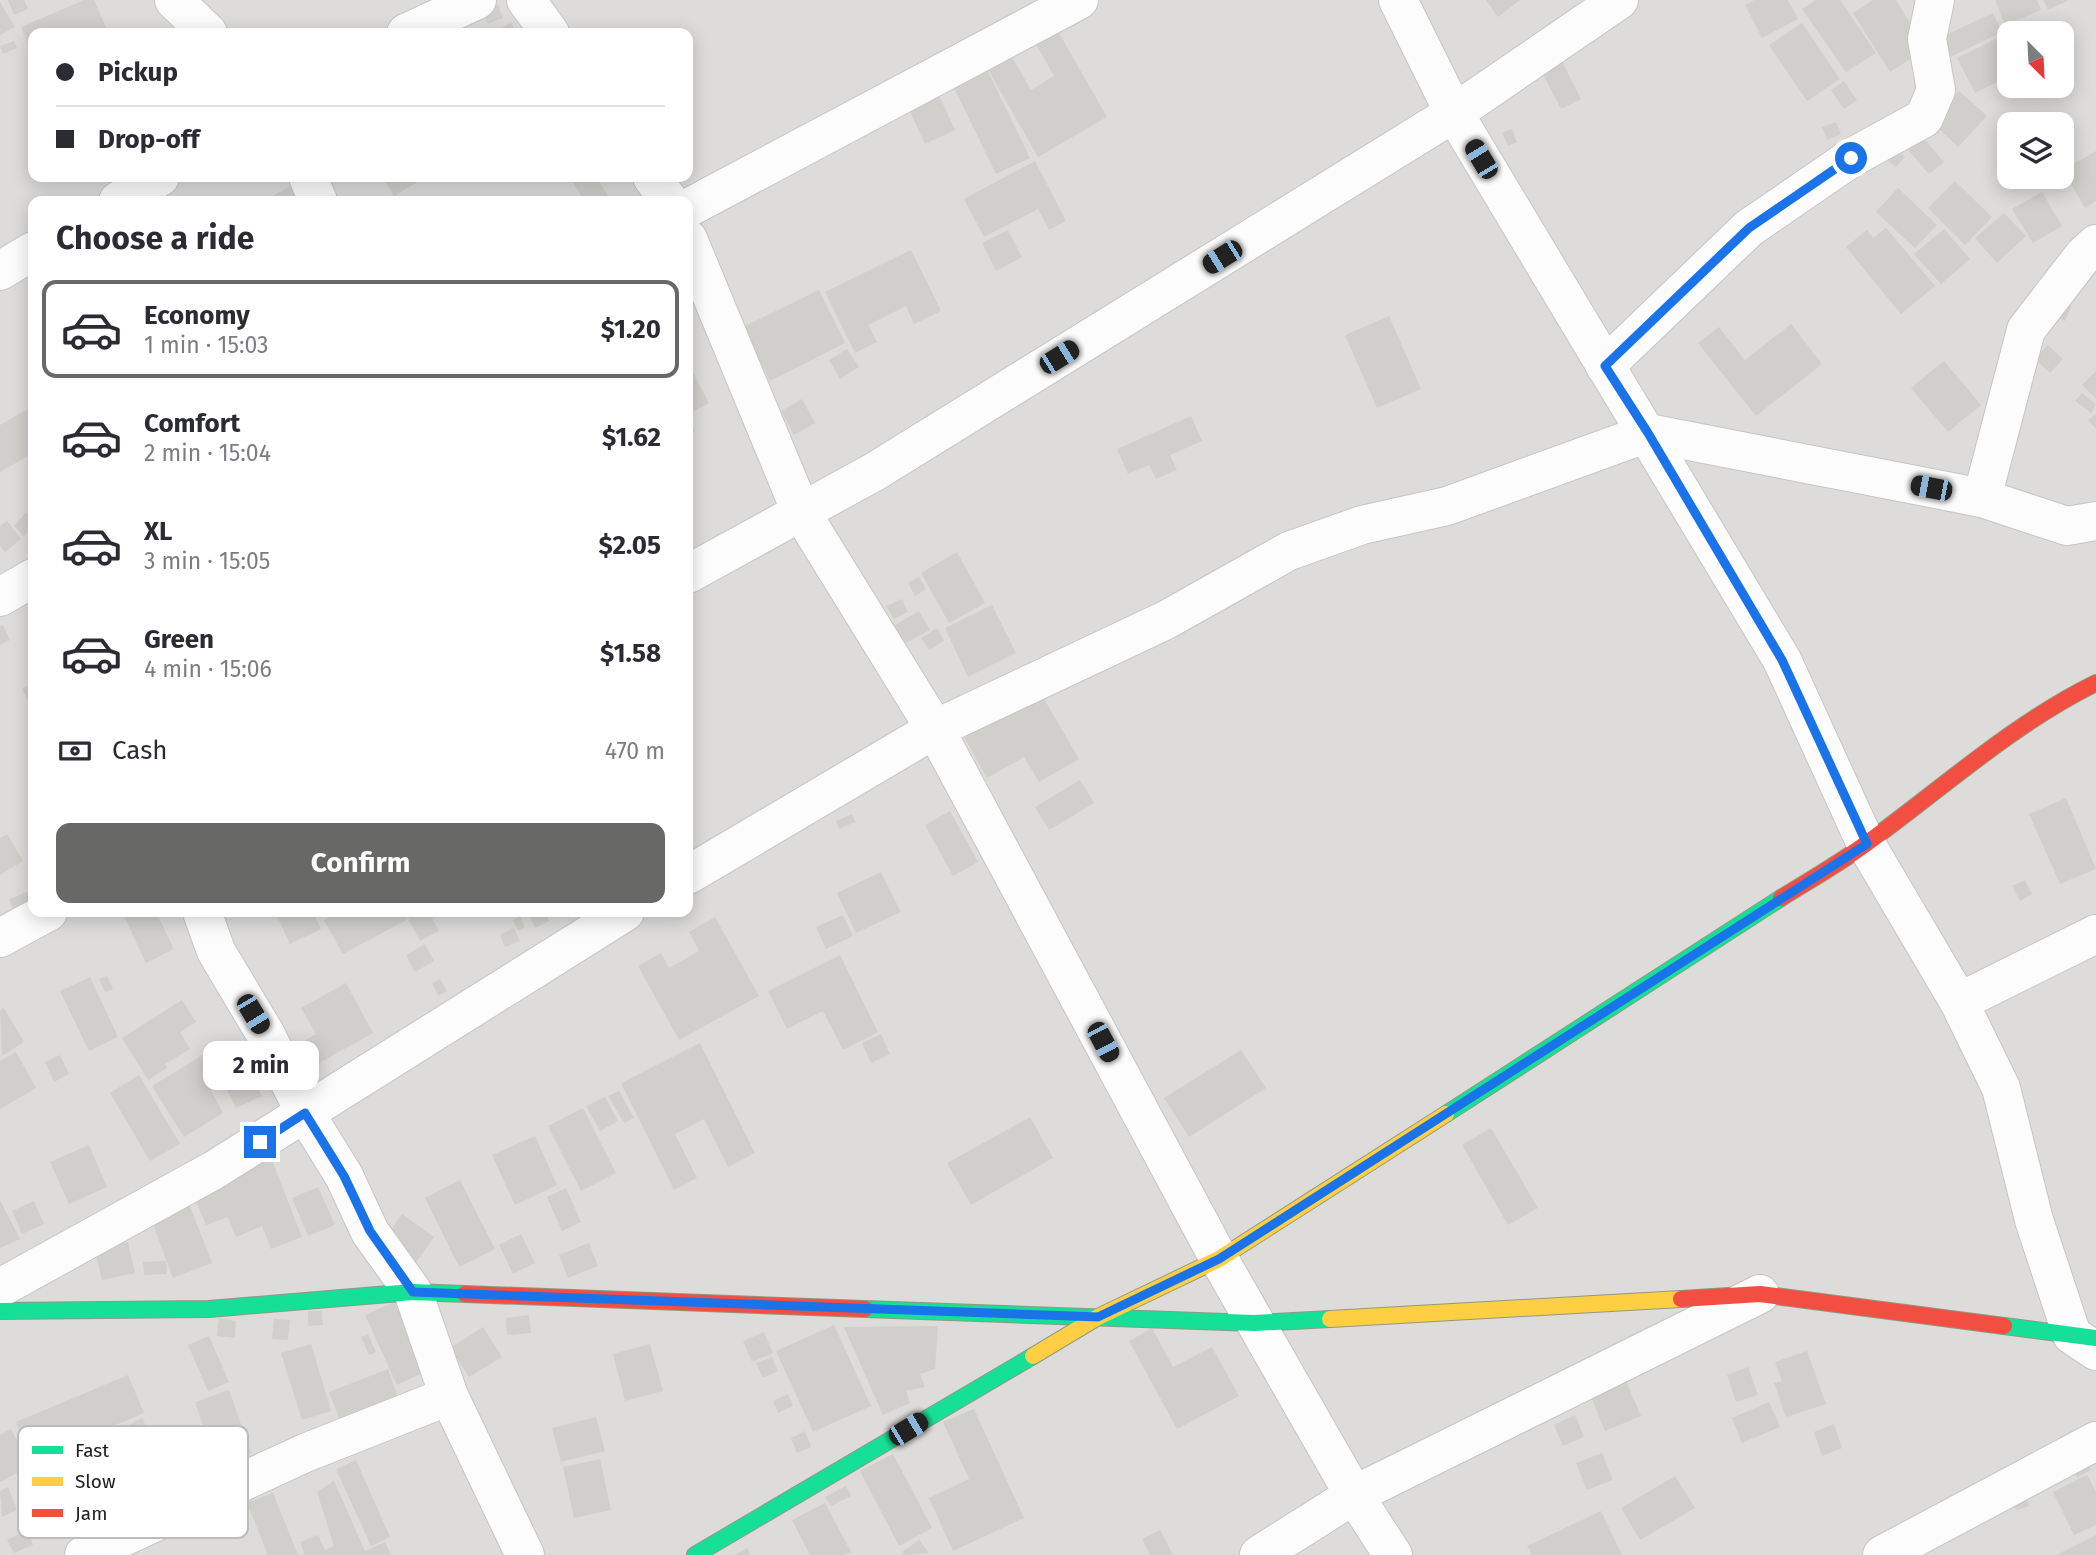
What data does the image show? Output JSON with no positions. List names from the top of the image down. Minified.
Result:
{"legend":["Fast","Slow","Jam"],"north":"bottom right","page":{"banner":["Pickup","Drop-off"],"heading":"Choose a ride","list":[{"name":"Economy","note":"1 min · 15:03","value":"$1.20"},{"name":"Comfort","note":"2 min · 15:04","value":"$1.62"},{"name":"XL","note":"3 min · 15:05","value":"$2.05"},{"name":"Green","note":"4 min · 15:06","value":"$1.58"}],"pay":["Cash","470 m"],"buttons":"Confirm","bubble":"2 min"}}
